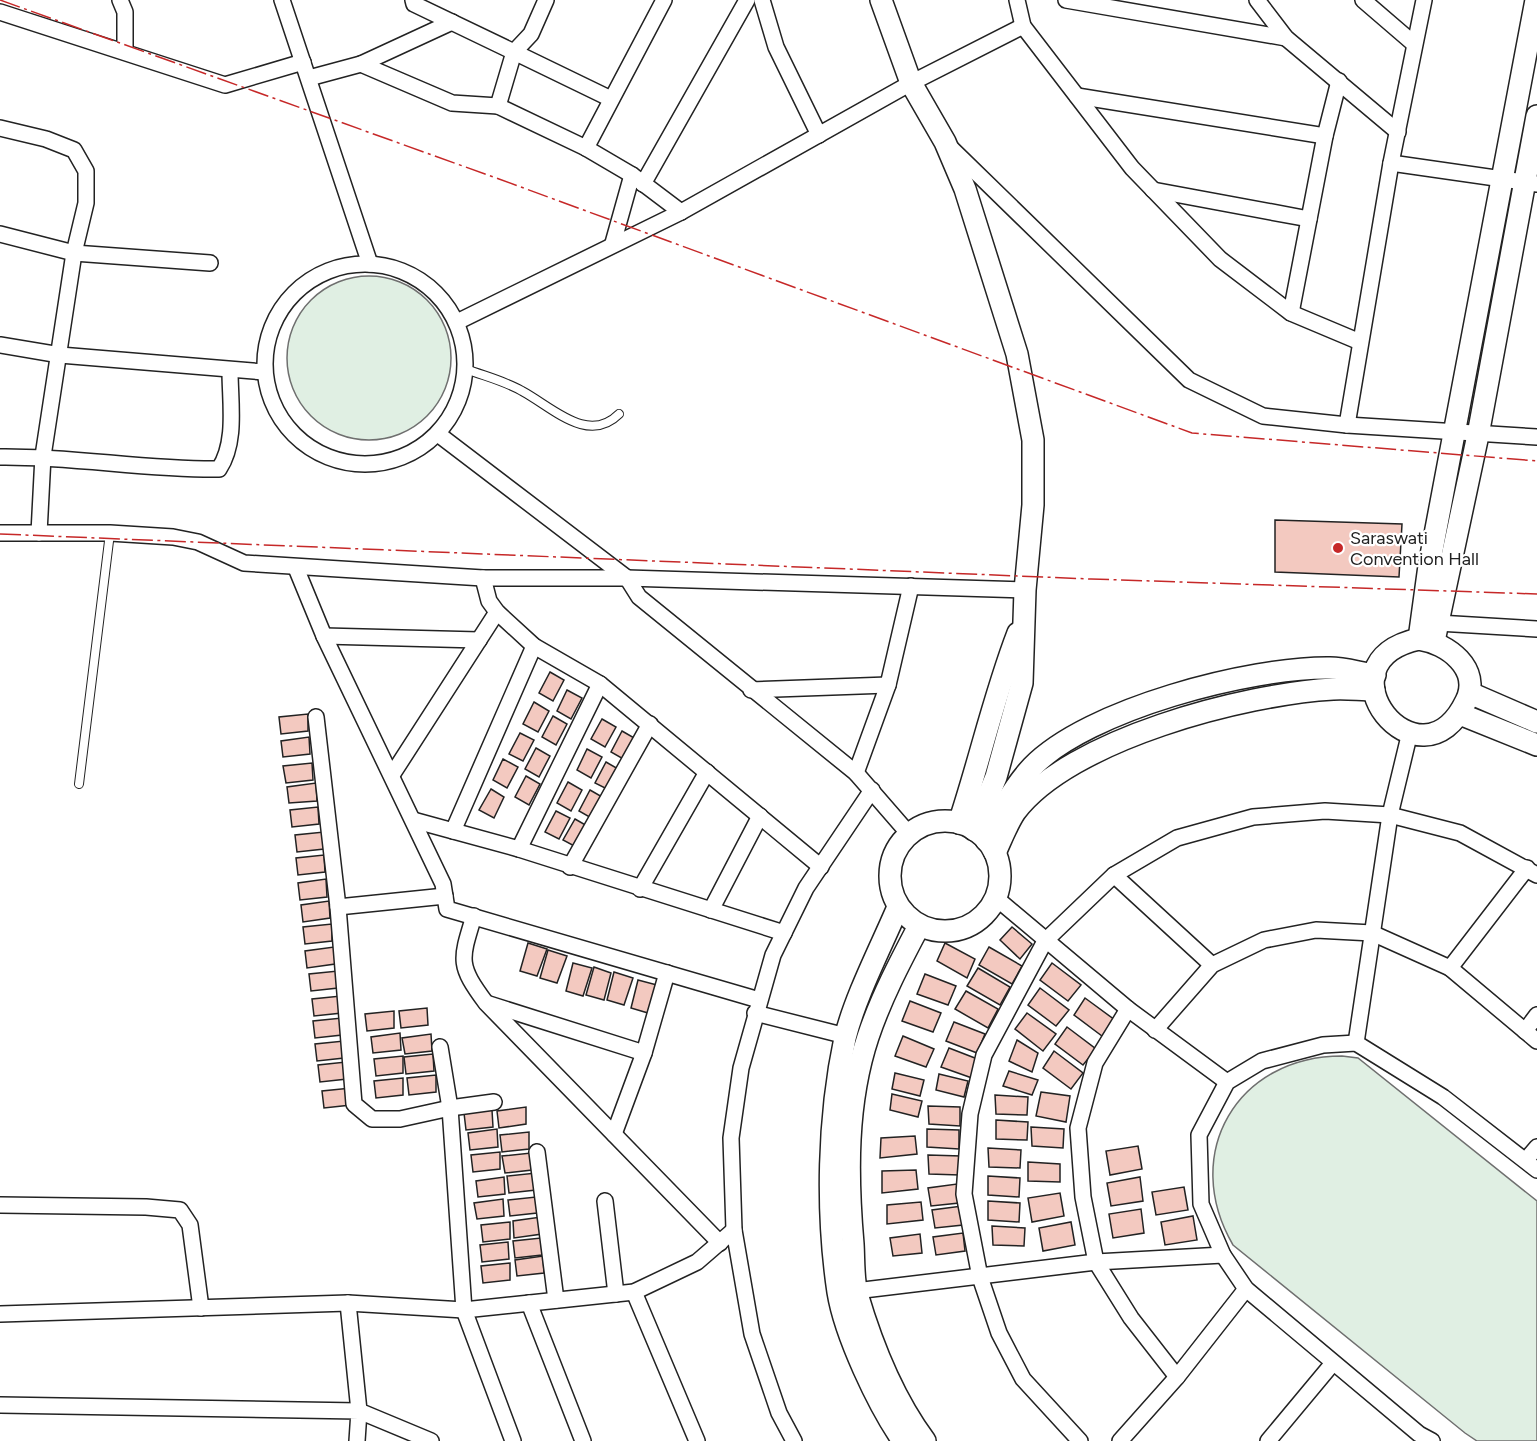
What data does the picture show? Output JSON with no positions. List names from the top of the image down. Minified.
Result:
{"places":["Saraswati Convention Hall"]}
